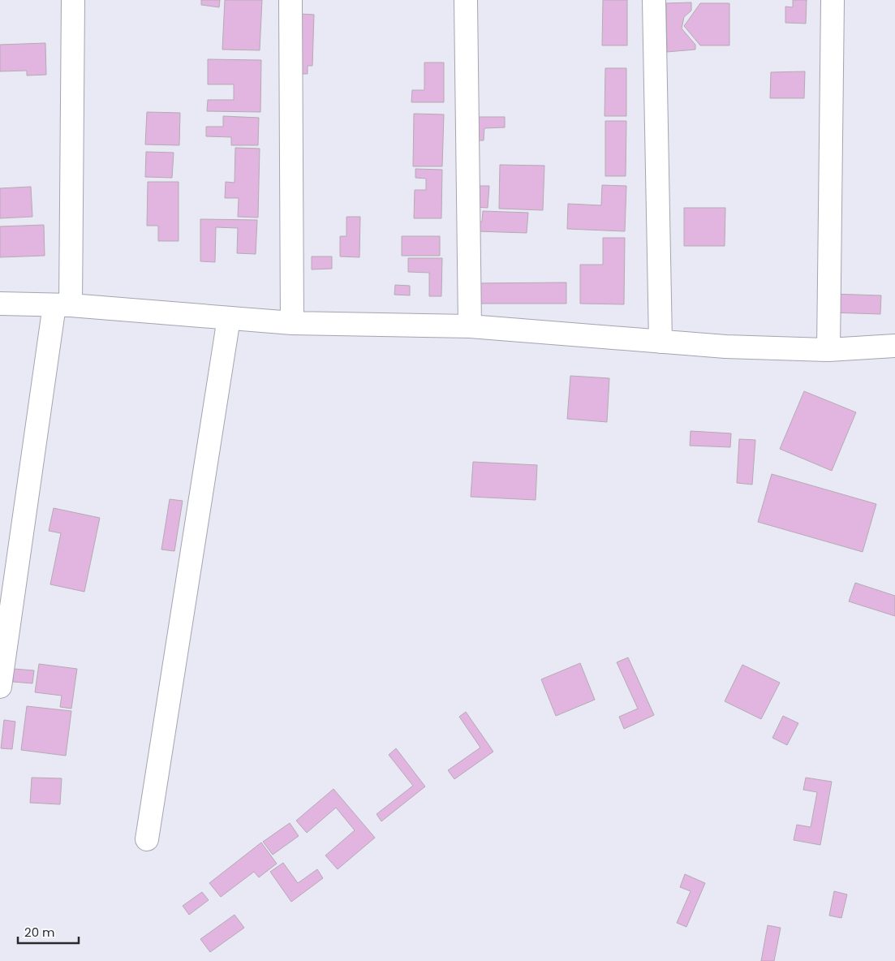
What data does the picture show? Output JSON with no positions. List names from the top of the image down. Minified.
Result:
{"scale_bar":"20 m"}
